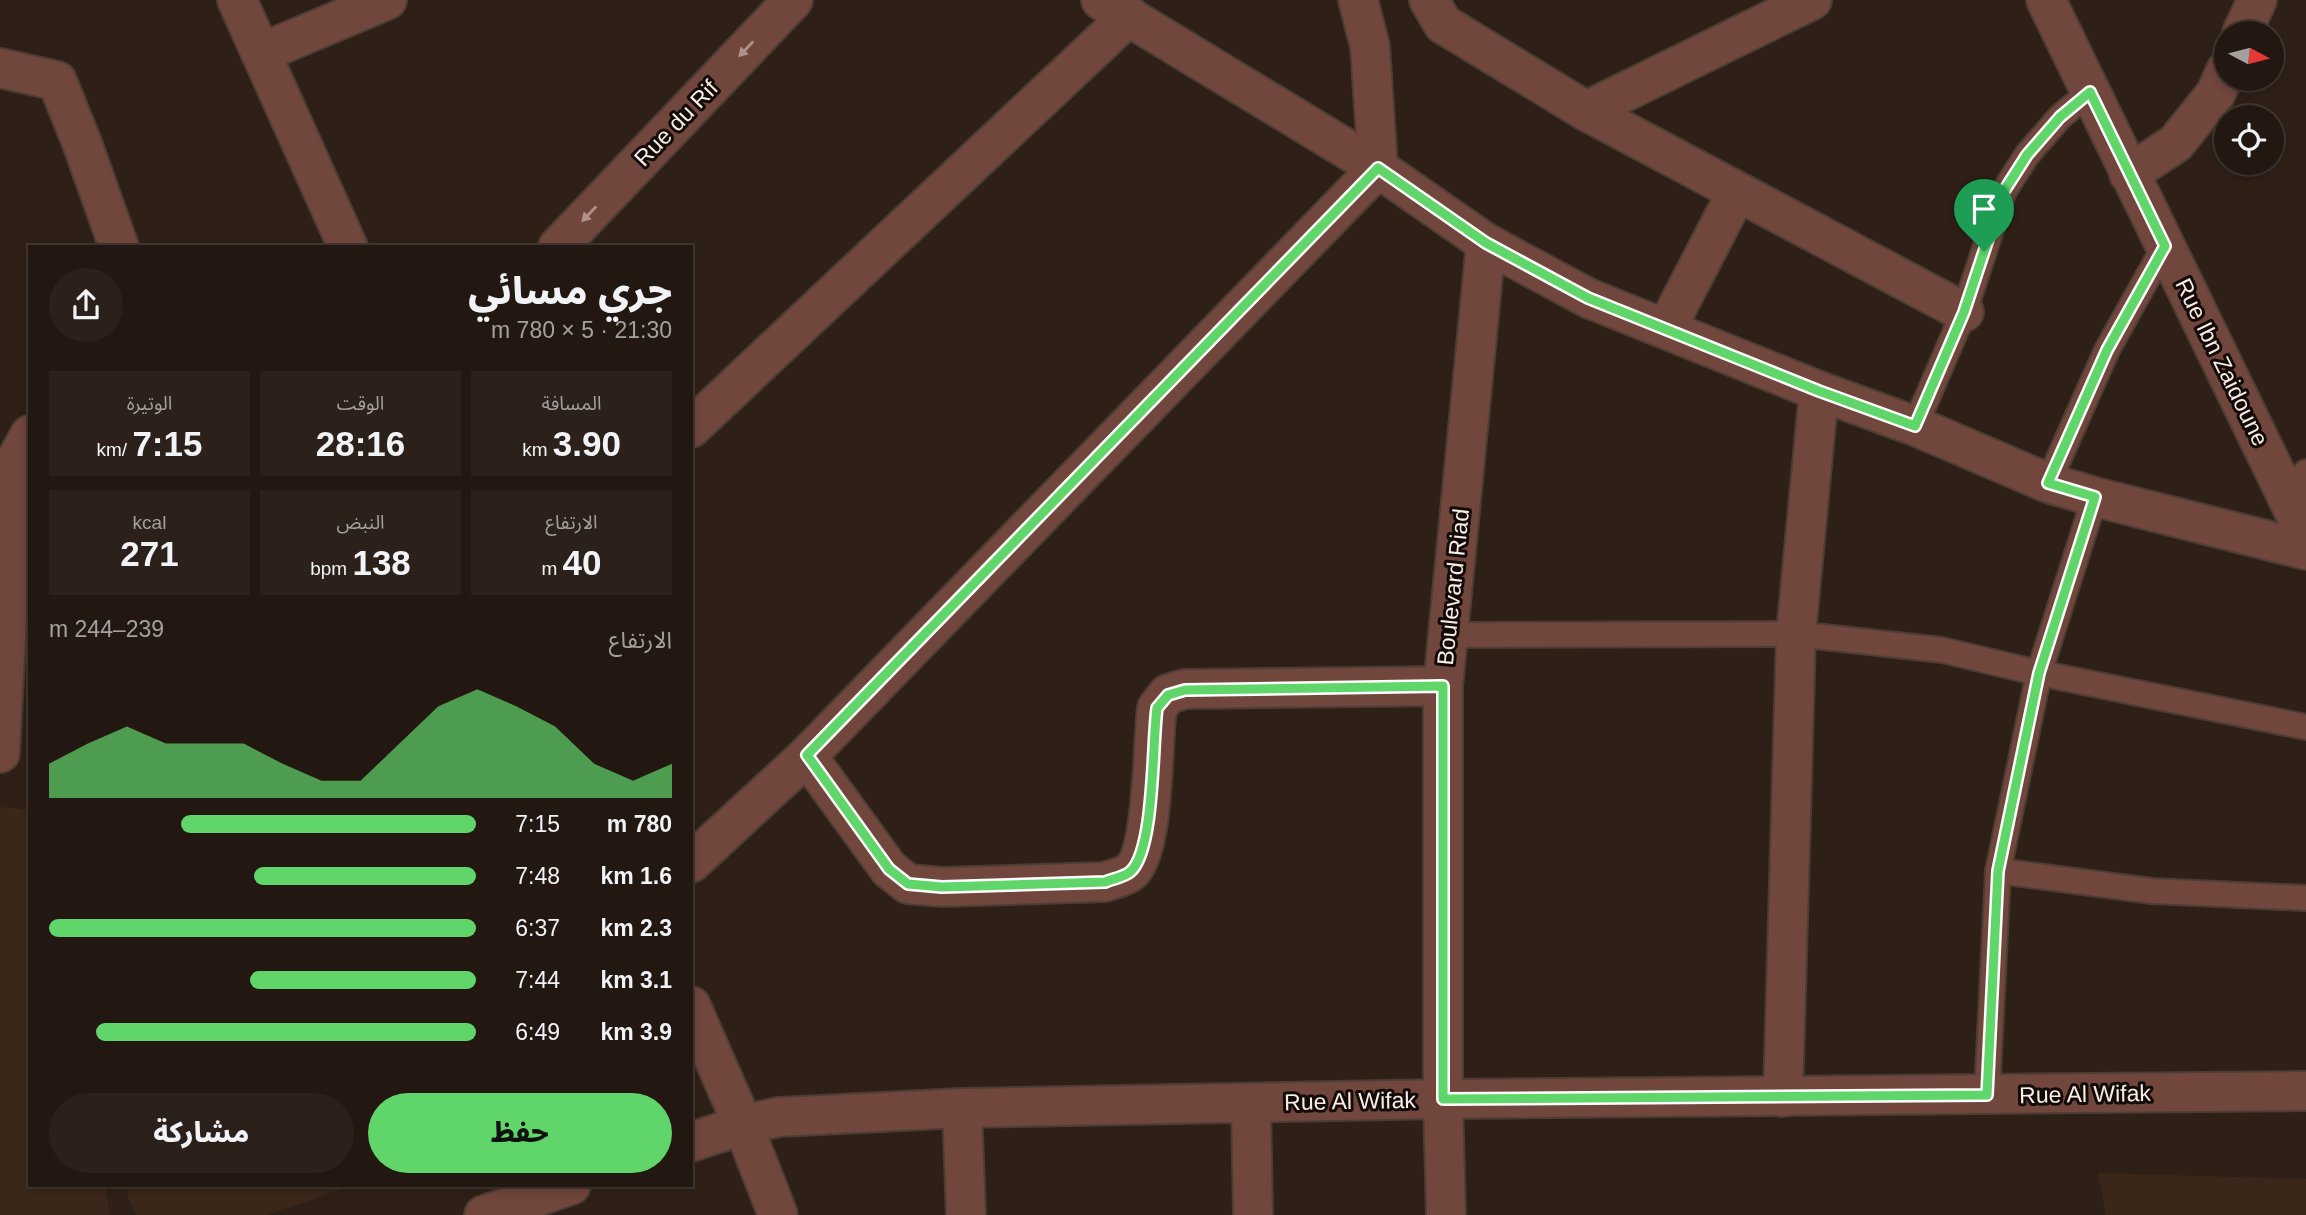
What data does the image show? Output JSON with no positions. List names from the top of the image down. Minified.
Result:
{"streets":{"street":["Rue du Rif","Rue Ibn Zaidoune","Boulevard Riad","Rue Al Wifak"]},"crossings":[["Boulevard Riad","Rue Al Wifak"]],"north":"right","page":{"heading":["جري مسائي","21:30 · 5 × 780 m"],"stats":[["المسافة","3.90 km"],["الوقت","28:16"],["الوتيرة","7:15 /km"],["الارتفاع","40 m"],["النبض","138 bpm"],["kcal","271"]],"chart":["الارتفاع","239–244 m"],"list":[{"name":"780 m","note":"7:15"},{"name":"1.6 km","note":"7:48"},{"name":"2.3 km","note":"6:37"},{"name":"3.1 km","note":"7:44"},{"name":"3.9 km","note":"6:49"}],"buttons":["حفظ","مشاركة"]}}
